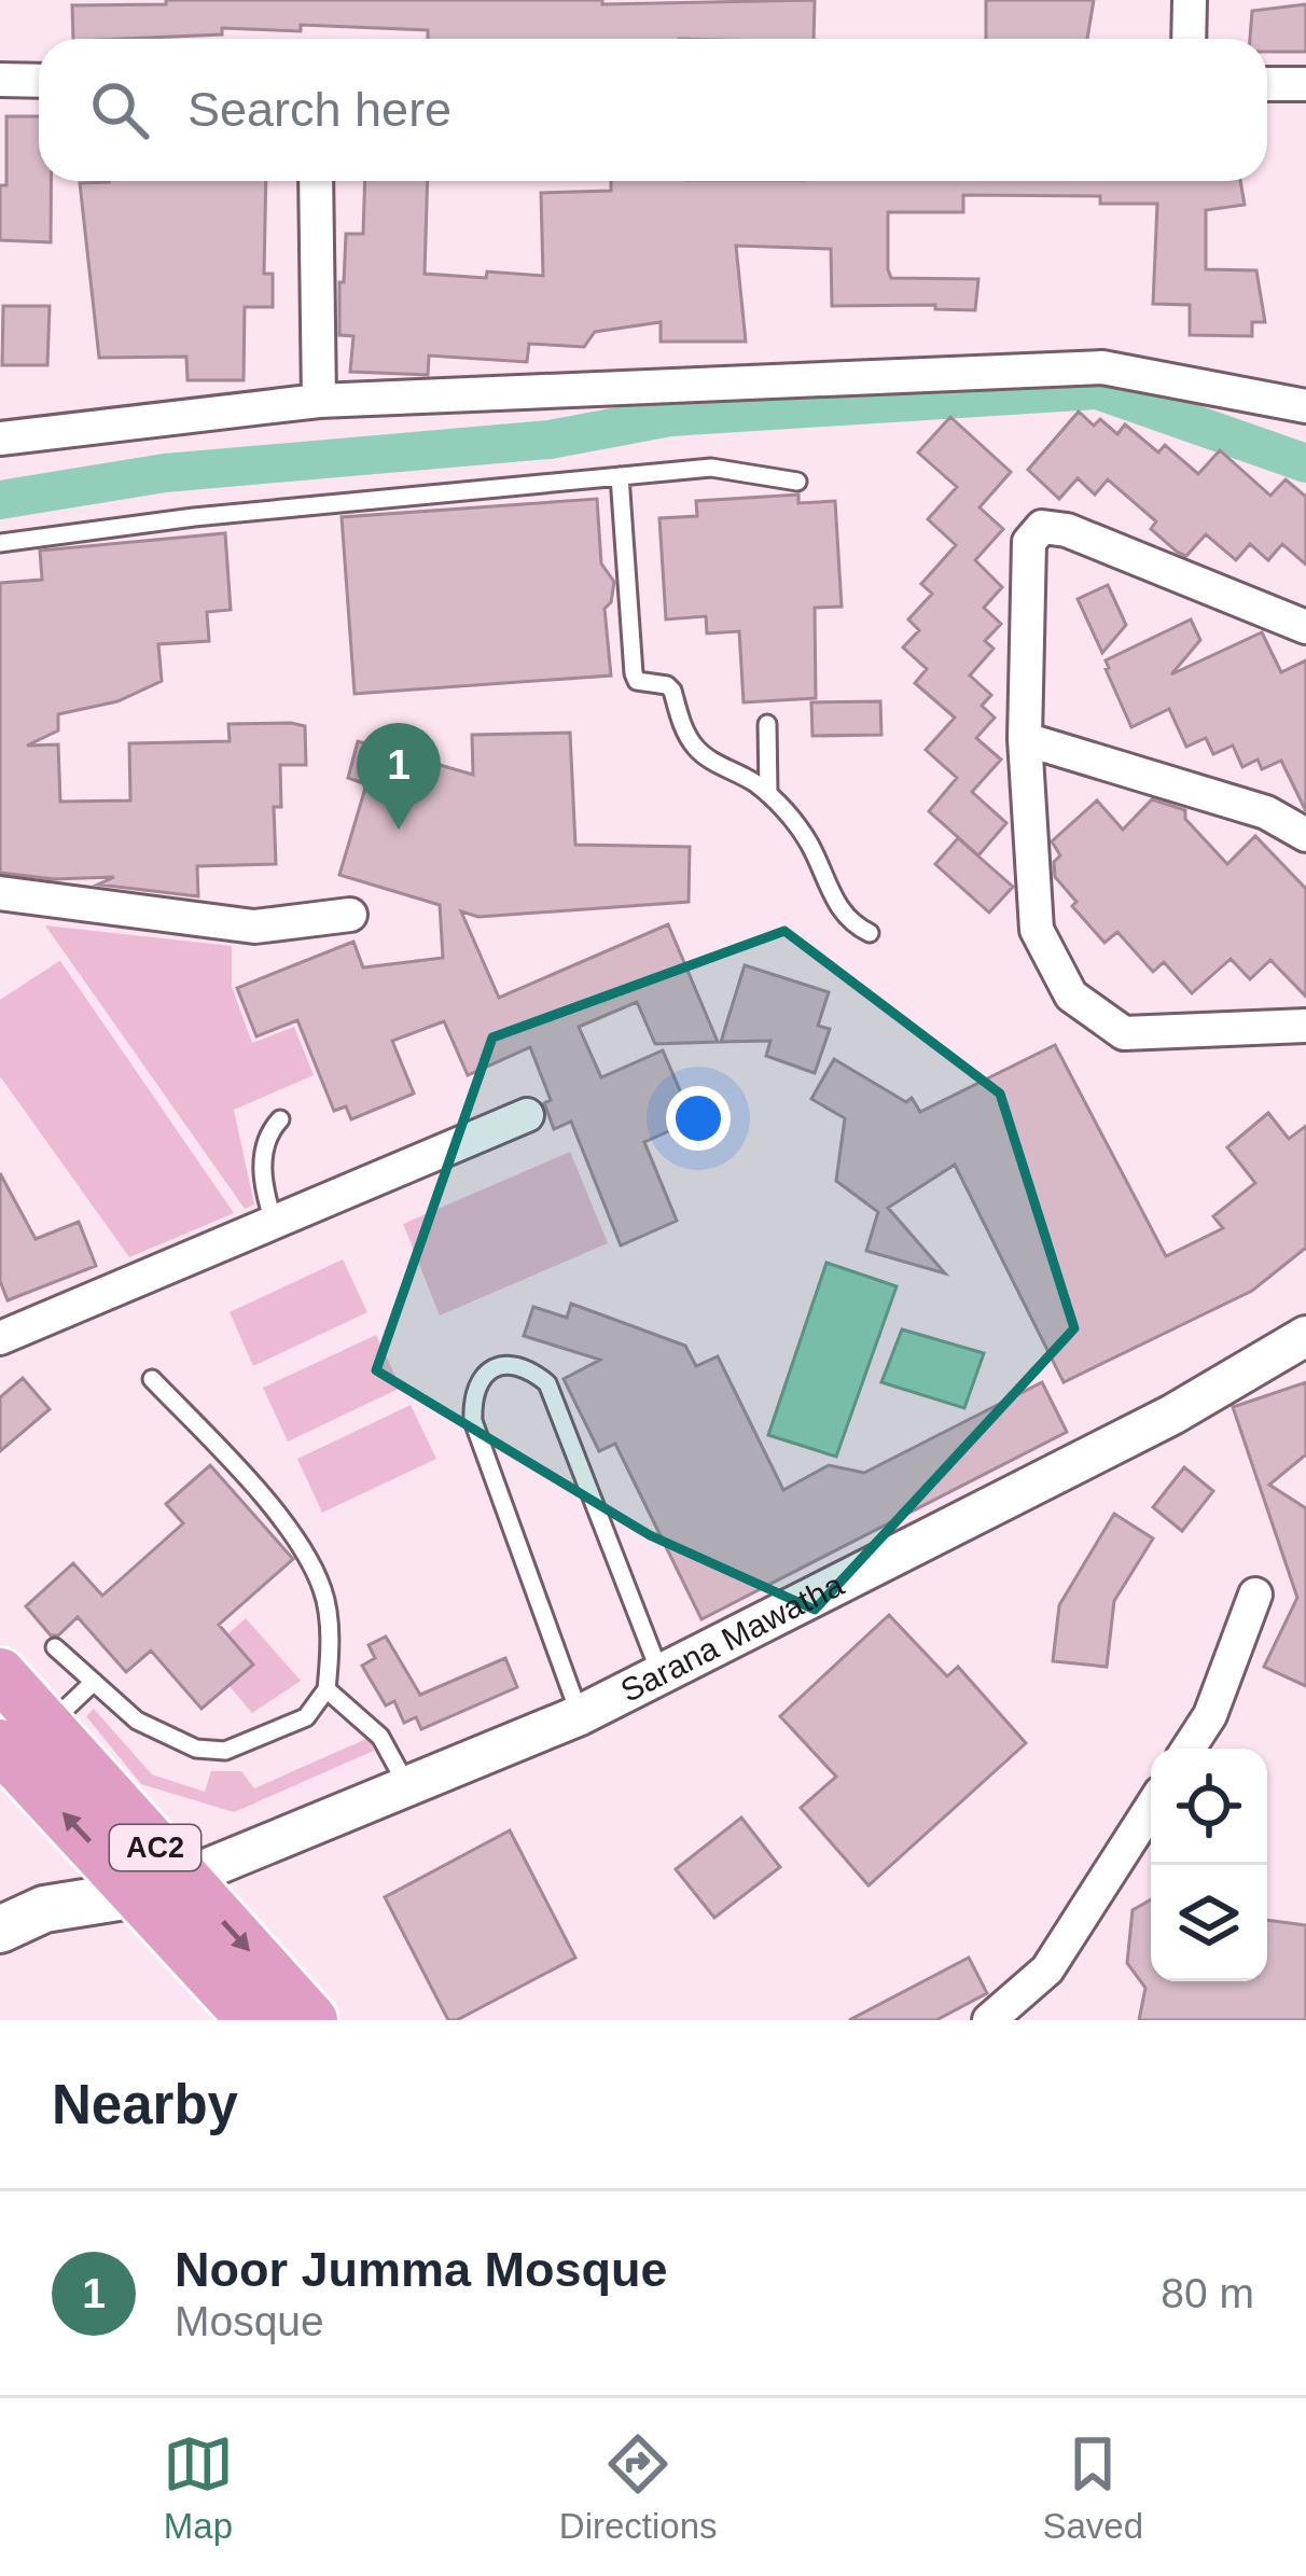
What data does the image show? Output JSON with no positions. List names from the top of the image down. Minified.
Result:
{"streets":{"main road":["AC2"],"street":["Sarana Mawatha"]},"crossings":[["Sarana Mawatha","AC2"]],"page":{"search":"Search here","pins":"1","heading":"Nearby","list":[{"mark":"1","name":"Noor Jumma Mosque","note":"Mosque","value":"80 m"}],"nav":["Map","Directions","Saved"]}}
